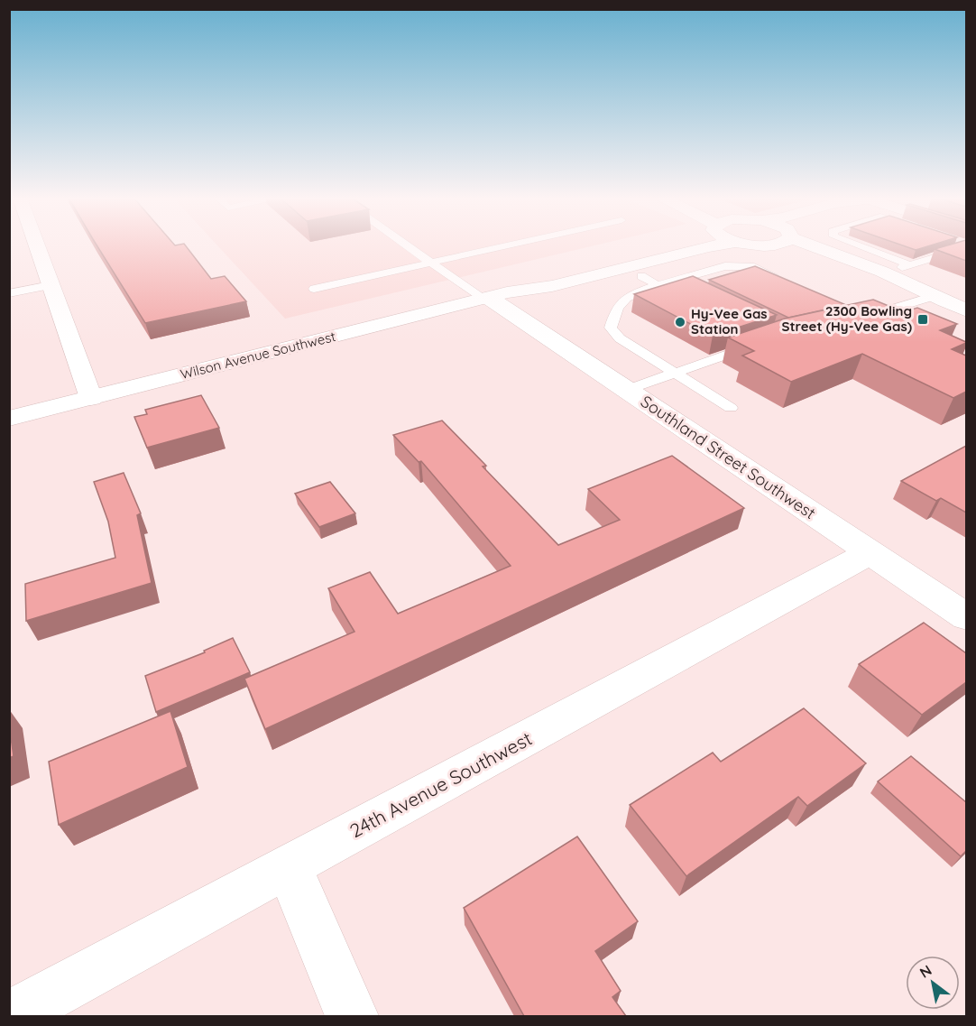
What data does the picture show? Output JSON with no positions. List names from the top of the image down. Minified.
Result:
{"streets":{"street":["Wilson Avenue Southwest","Southland Street Southwest","24th Avenue Southwest"]},"crossings":[["Wilson Avenue Southwest","Southland Street Southwest"],["Southland Street Southwest","24th Avenue Southwest"]],"places":{"transit":["2300 Bowling Street (Hy-Vee Gas)"],"other":["Hy-Vee Gas Station"]},"north":"top left"}
